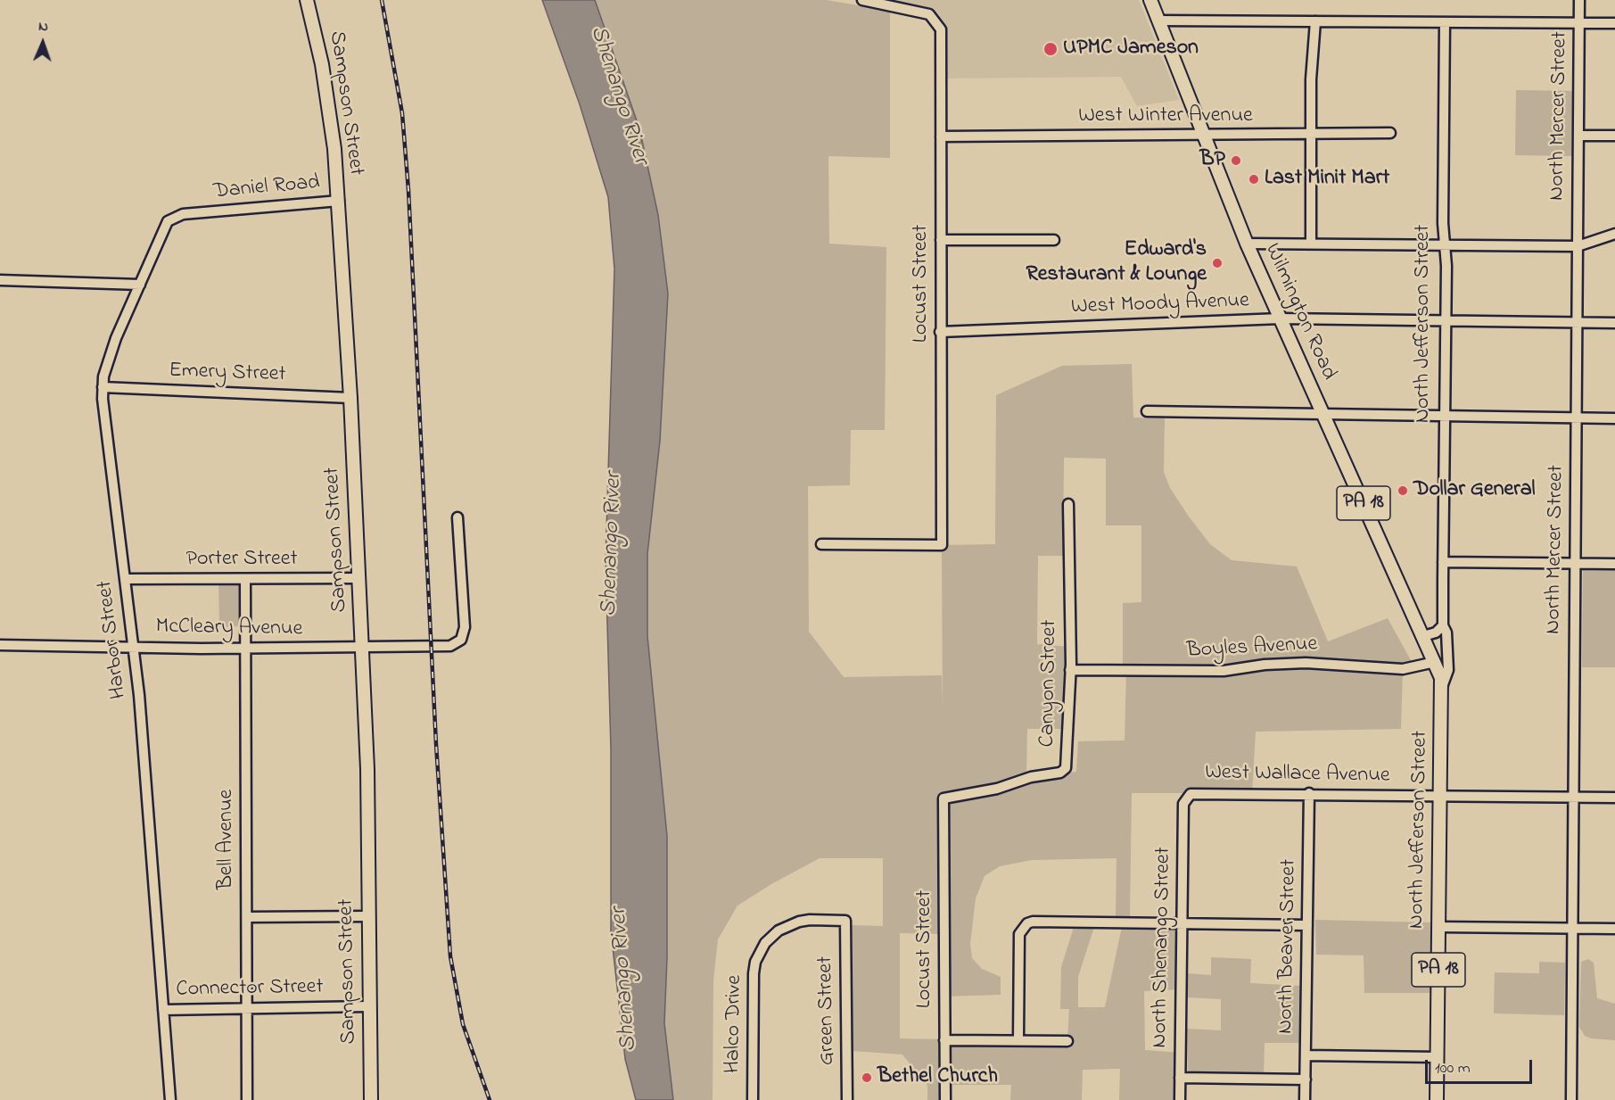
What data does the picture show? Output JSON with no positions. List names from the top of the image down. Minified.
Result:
{"streets":{"main road":["Sampson Street","Wilmington Road","North Jefferson Street","PA 18"],"street":["North Mercer Street","West Winter Avenue","Daniel Road","Locust Street","West Moody Avenue","Emery Street","Porter Street","McCleary Avenue","Harbor Street","Boyles Avenue","Canyon Street","West Wallace Avenue","Bell Avenue","North Beaver Street","North Shenango Street","Connector Street","Green Street","Halco Drive"]},"crossings":[["Sampson Street","Daniel Road"],["Sampson Street","Emery Street"],["Sampson Street","Porter Street"],["Sampson Street","McCleary Avenue"],["Sampson Street","Connector Street"],["North Mercer Street","West Moody Avenue"],["North Mercer Street","West Wallace Avenue"],["West Winter Avenue","Locust Street"],["West Winter Avenue","Wilmington Road"],["Daniel Road","Harbor Street"],["Locust Street","West Moody Avenue"],["Locust Street","Canyon Street"],["West Moody Avenue","Wilmington Road"],["West Moody Avenue","North Jefferson Street"],["Wilmington Road","PA 18"],["North Jefferson Street","PA 18"],["North Jefferson Street","West Wallace Avenue"],["Emery Street","Harbor Street"],["PA 18","Boyles Avenue"],["Porter Street","Harbor Street"],["Porter Street","Bell Avenue"],["McCleary Avenue","Harbor Street"],["McCleary Avenue","Bell Avenue"],["Harbor Street","Connector Street"],["Boyles Avenue","Canyon Street"],["West Wallace Avenue","North Beaver Street"],["West Wallace Avenue","North Shenango Street"],["Bell Avenue","Connector Street"],["Green Street","Halco Drive"]],"water":["Shenango River"],"places":["UPMC Jameson","BP","Last Minit Mart","Edward's Restaurant & Lounge","Dollar General","Bethel Church"],"scale_bar":"100 m","north":"top"}
